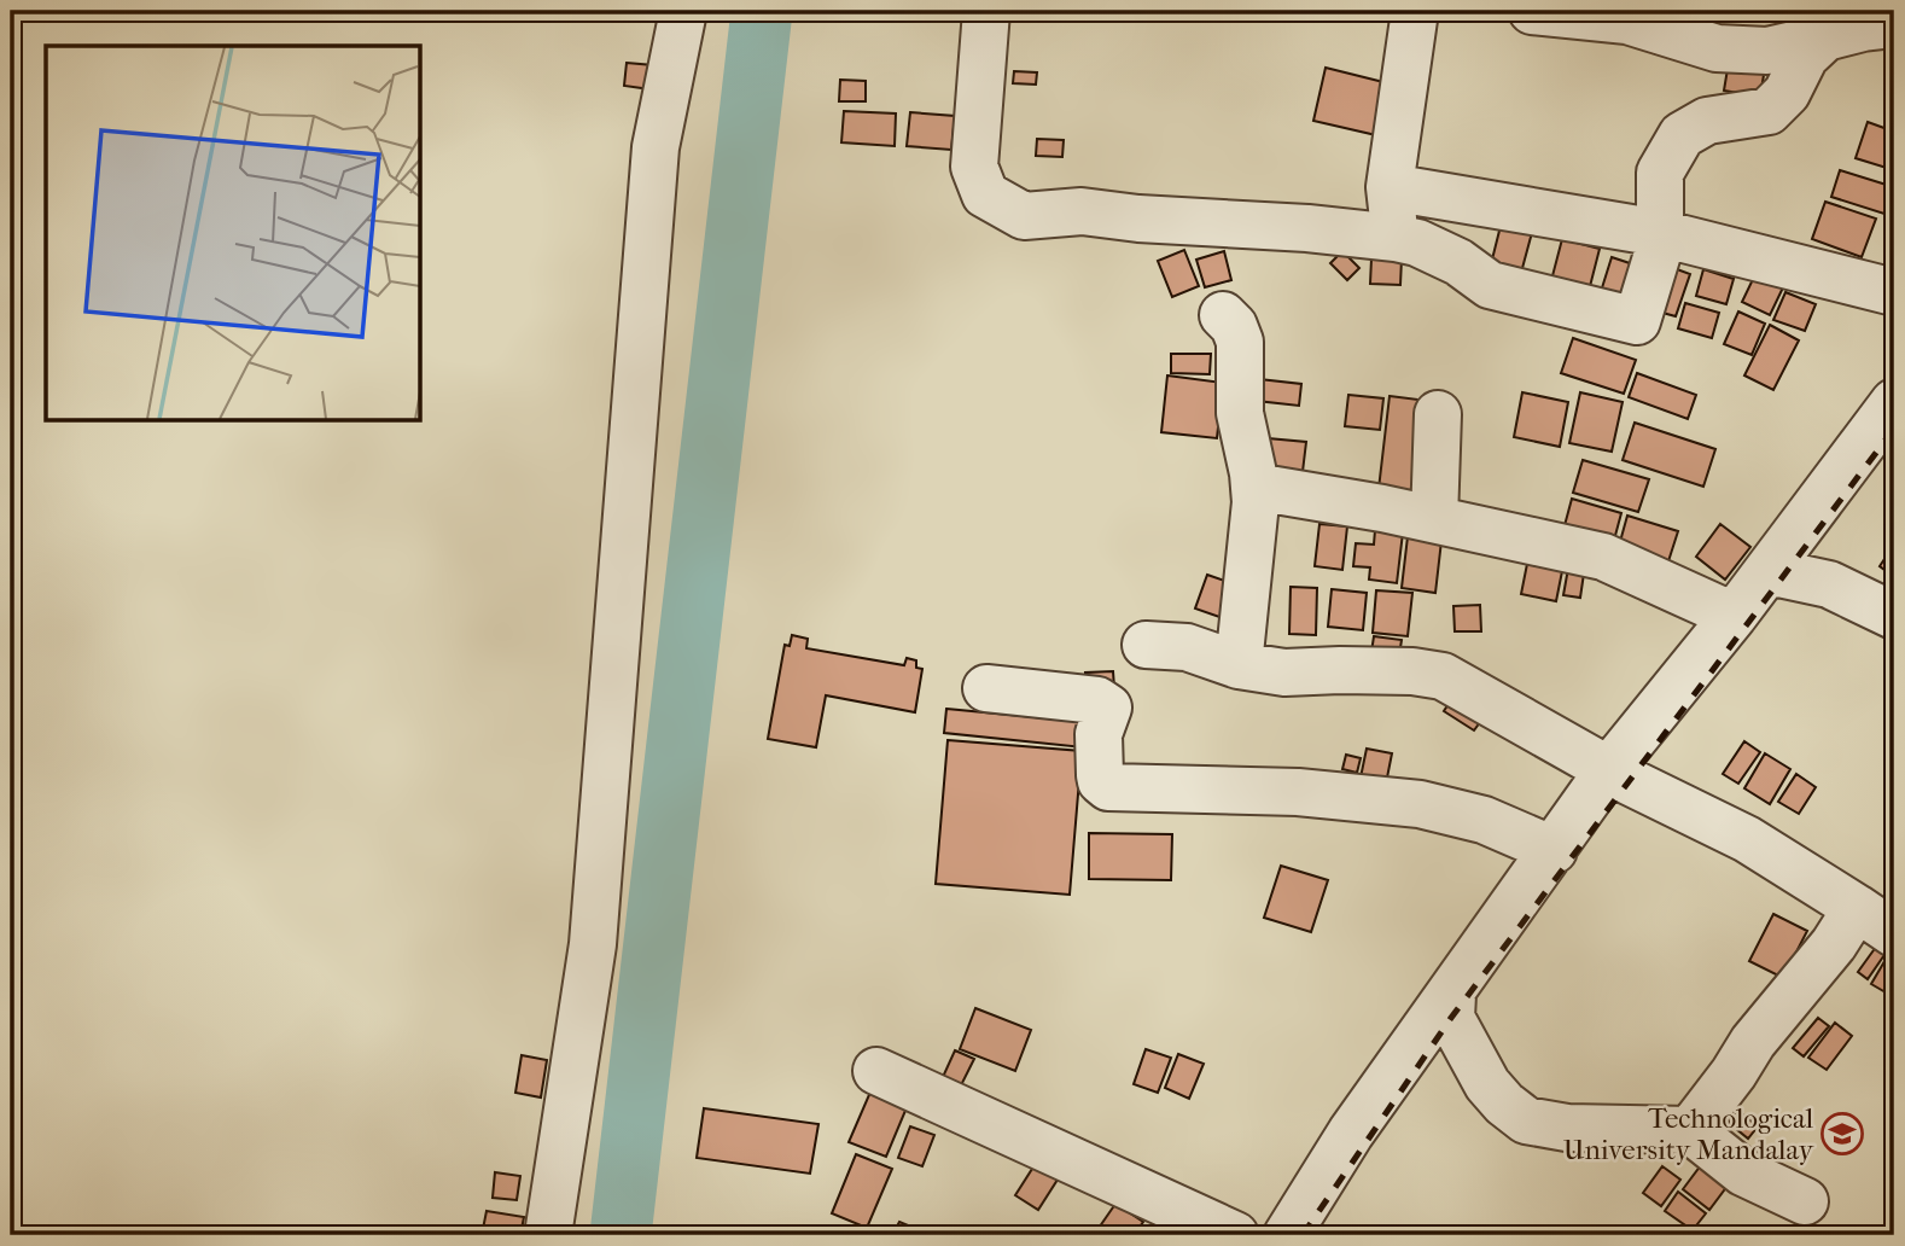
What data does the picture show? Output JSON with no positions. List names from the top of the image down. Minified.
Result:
{"places":{"school or university":["Technological University Mandalay"]}}
